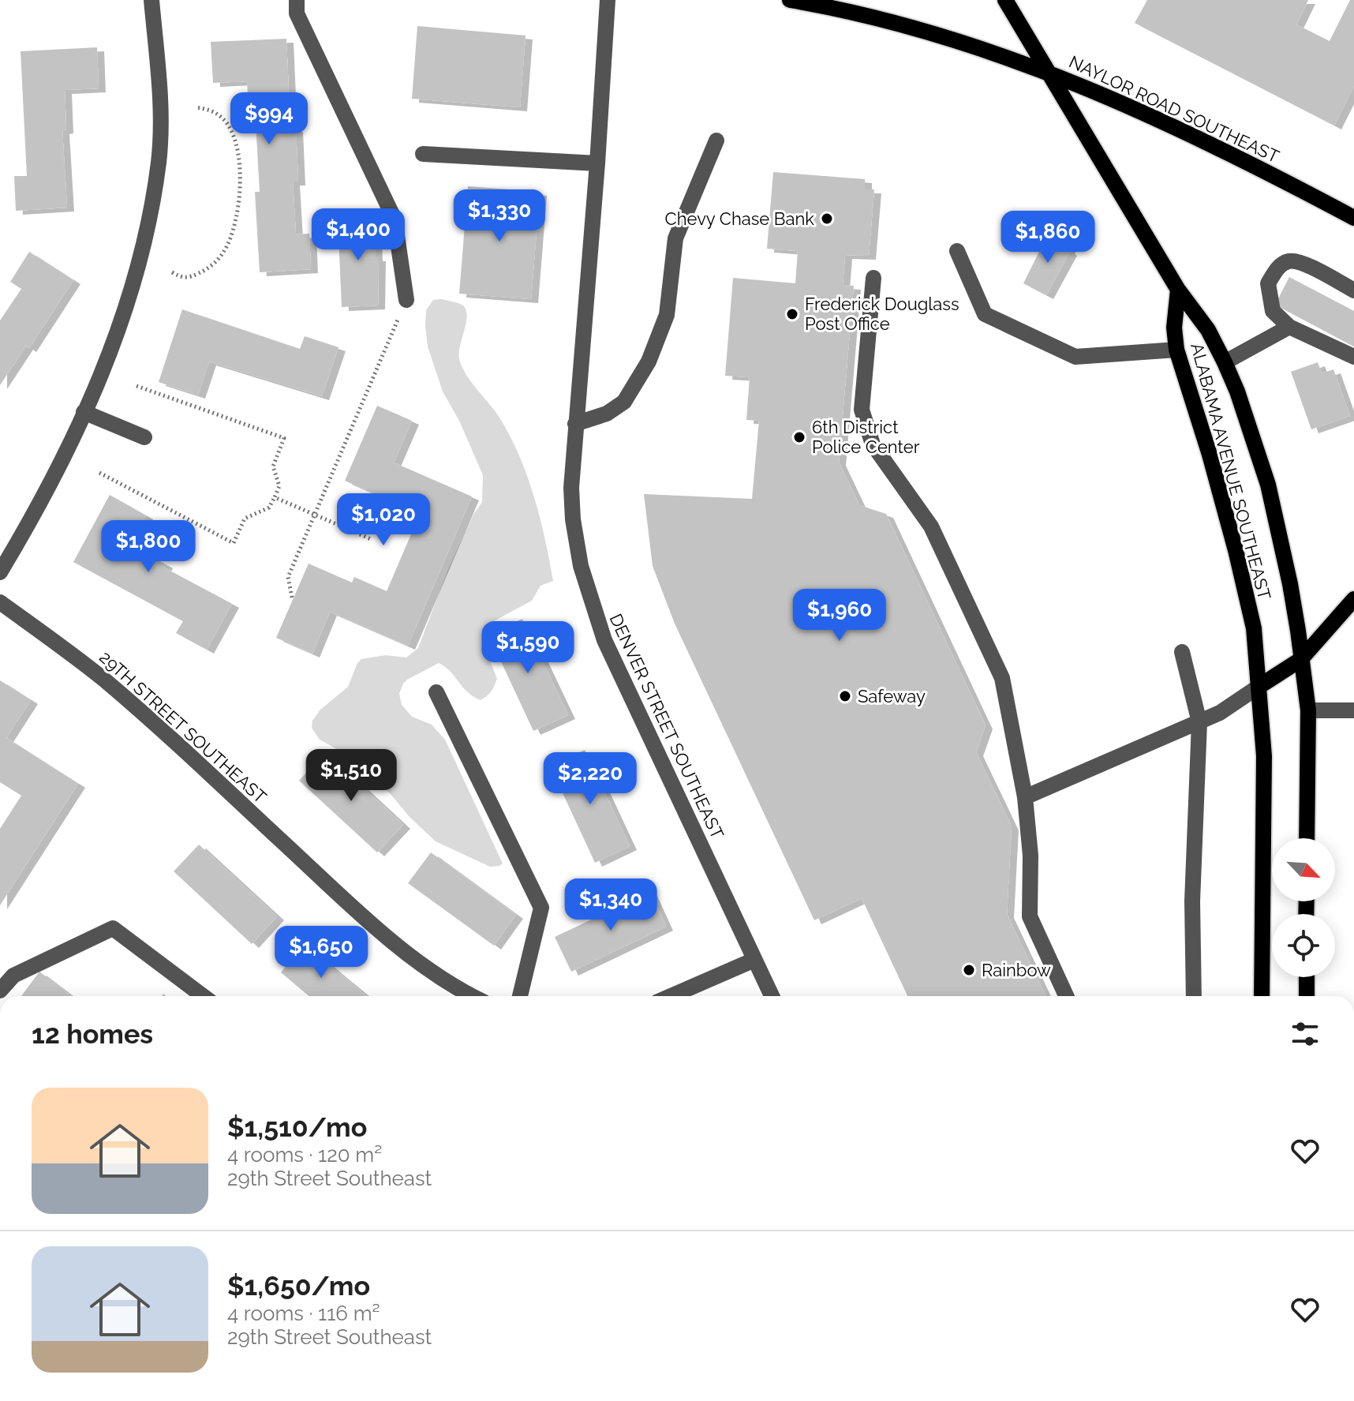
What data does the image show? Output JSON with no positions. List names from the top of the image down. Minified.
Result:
{"streets":{"main road":["NAYLOR ROAD SOUTHEAST","ALABAMA AVENUE SOUTHEAST"],"street":["DENVER STREET SOUTHEAST","29TH STREET SOUTHEAST"]},"crossings":[["NAYLOR ROAD SOUTHEAST","ALABAMA AVENUE SOUTHEAST"]],"places":["Chevy Chase Bank","Frederick Douglass Post Office","6th District Police Center","Safeway","Rainbow"],"north":"bottom right","page":{"price":["$994","$1,330","$1,400","$1,860","$1,020","$1,800","$1,960","$1,590","$1,510","$2,220","$1,340","$1,650"],"heading":"12 homes","list":[{"name":"$1,510/mo","note":"4 rooms · 120 m² · 29th Street Southeast"},{"name":"$1,650/mo","note":"4 rooms · 116 m² · 29th Street Southeast"}]}}
